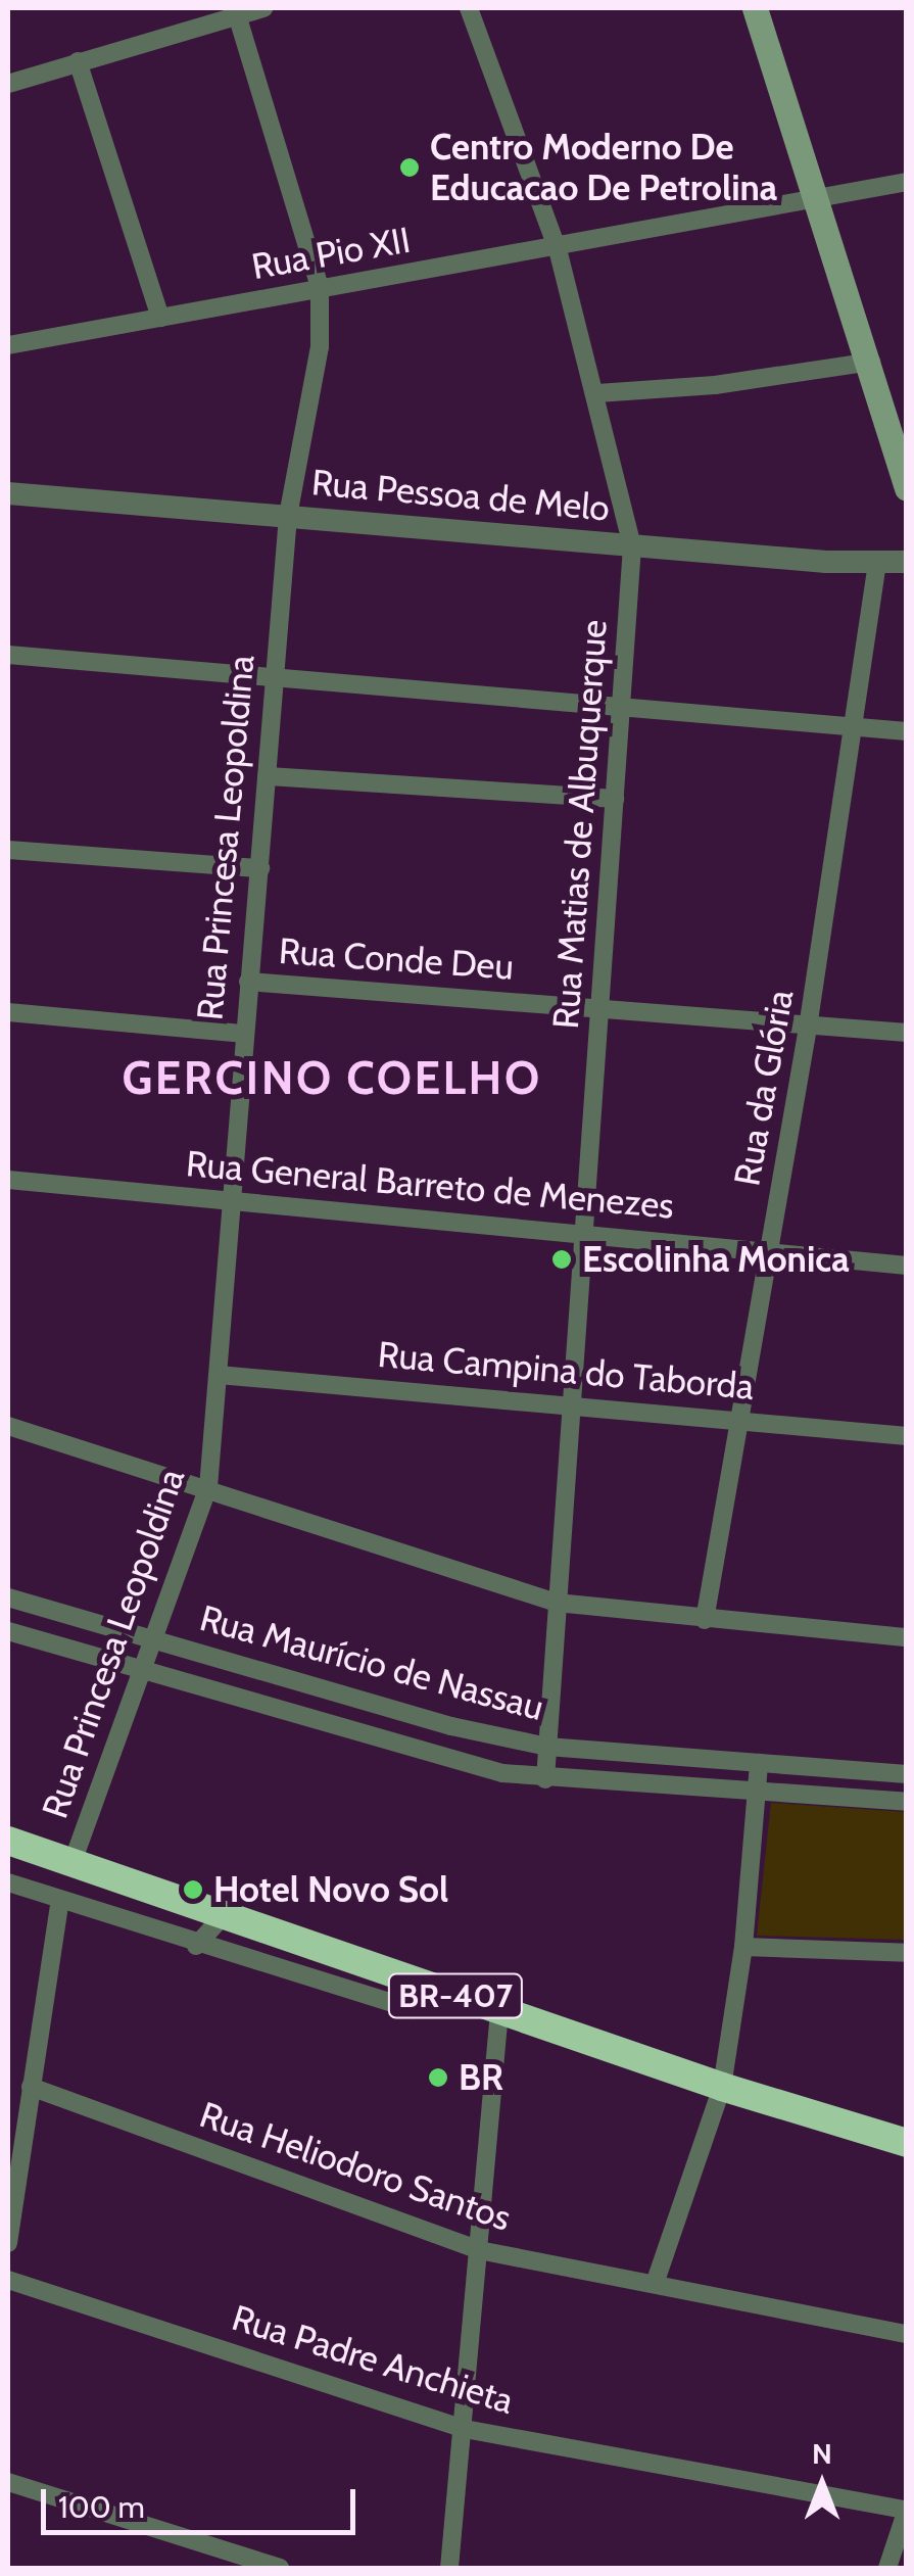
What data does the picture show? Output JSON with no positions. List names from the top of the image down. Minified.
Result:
{"streets":{"highway":["BR-407"],"street":["Rua Pio XII","Rua Pessoa de Melo","Rua Matias de Albuquerque","Rua Princesa Leopoldina","Rua Conde Deu","Rua da Glória","Rua General Barreto de Menezes","Rua Campina do Taborda","Rua Maurício de Nassau","Rua Heliodoro Santos","Rua Padre Anchieta"]},"crossings":[["Rua Pio XII","Rua Matias de Albuquerque"],["Rua Pio XII","Rua Princesa Leopoldina"],["Rua Pessoa de Melo","Rua Matias de Albuquerque"],["Rua Pessoa de Melo","Rua Princesa Leopoldina"],["Rua Pessoa de Melo","Rua da Glória"],["Rua Matias de Albuquerque","Rua Conde Deu"],["Rua Matias de Albuquerque","Rua General Barreto de Menezes"],["Rua Matias de Albuquerque","Rua Campina do Taborda"],["Rua Matias de Albuquerque","Rua Maurício de Nassau"],["Rua Princesa Leopoldina","Rua Conde Deu"],["Rua Princesa Leopoldina","Rua General Barreto de Menezes"],["Rua Princesa Leopoldina","Rua Campina do Taborda"],["Rua Princesa Leopoldina","Rua Maurício de Nassau"],["Rua Princesa Leopoldina","BR-407"],["Rua Conde Deu","Rua da Glória"],["Rua da Glória","Rua General Barreto de Menezes"],["Rua da Glória","Rua Campina do Taborda"]],"districts":["GERCINO COELHO"],"places":["Centro Moderno De Educacao De Petrolina","Escolinha Monica","Hotel Novo Sol","BR"],"scale_bar":"100 m","north":"top"}
